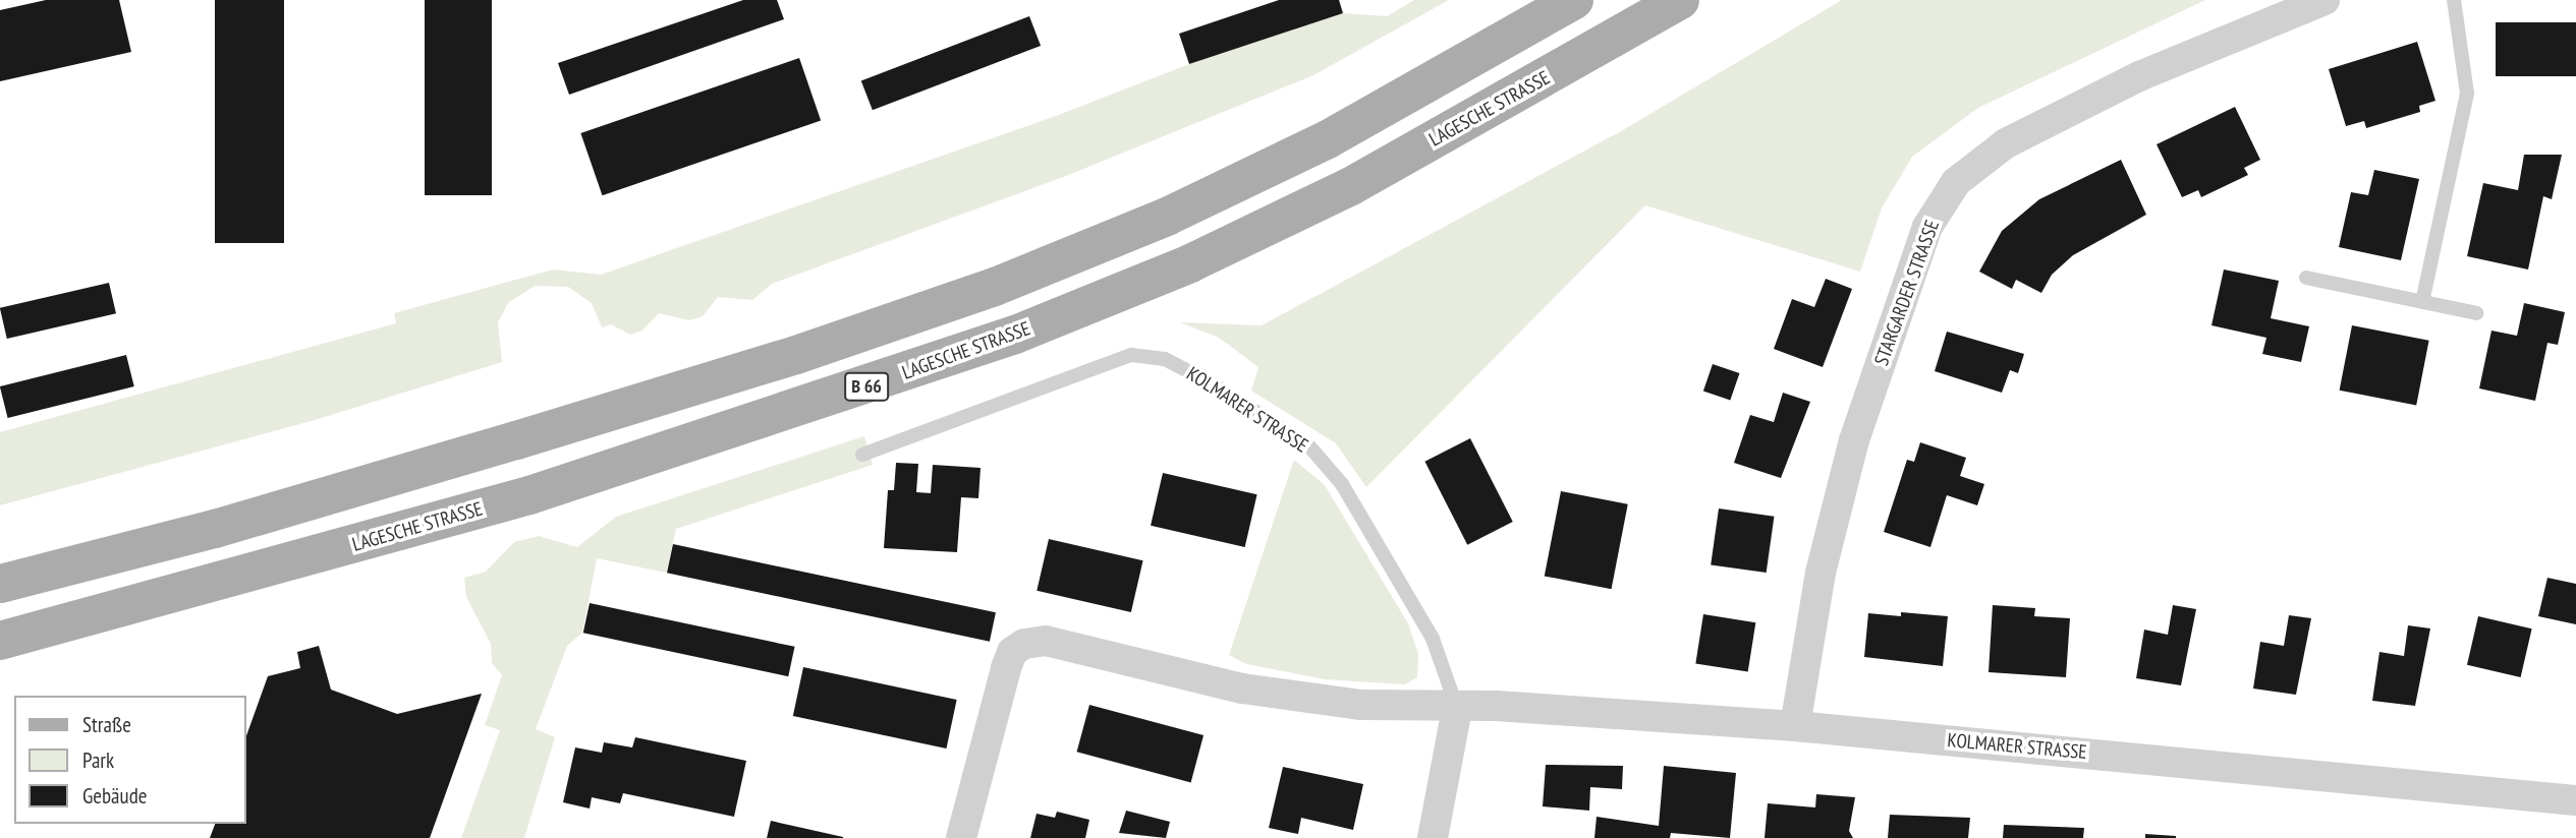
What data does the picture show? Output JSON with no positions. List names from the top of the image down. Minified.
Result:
{"streets":{"main road":["LAGESCHE STRASSE","B 66"],"street":["STARGARDER STRASSE","KOLMARER STRASSE"]},"crossings":[["STARGARDER STRASSE","KOLMARER STRASSE"]],"legend":["Straße","Park","Gebäude"]}
